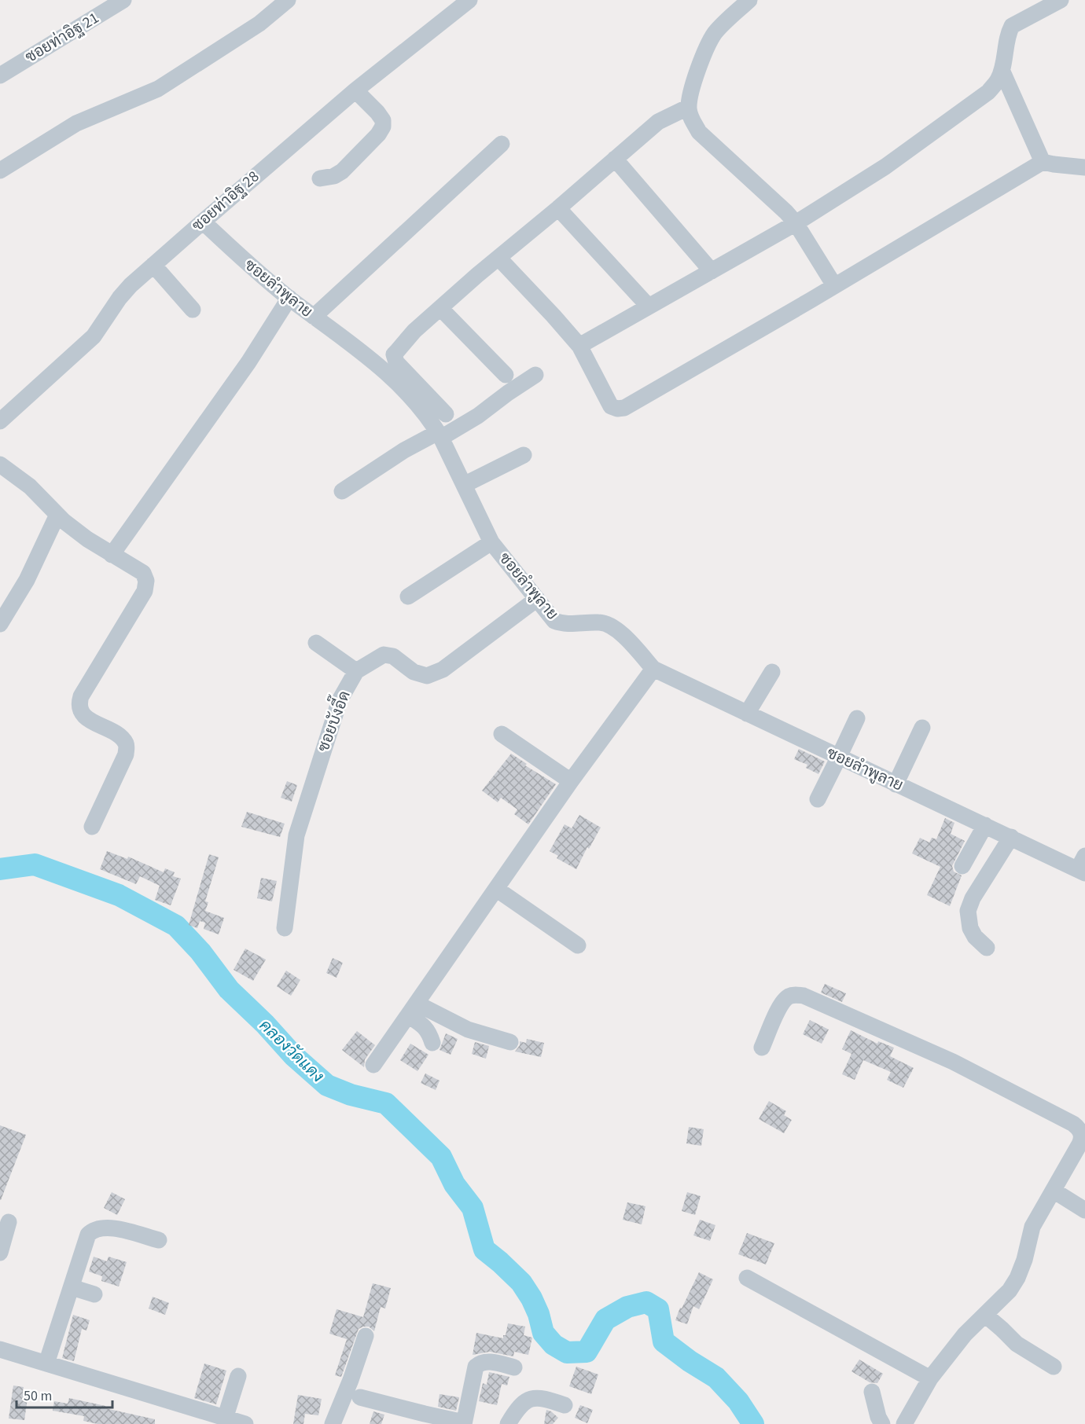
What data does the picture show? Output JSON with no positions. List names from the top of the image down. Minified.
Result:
{"streets":{"street":["ซอยท่าอิฐ 21","ซอยท่าอิฐ 28","ซอยลำพูลาย","ซอยบังอี๊ด"]},"crossings":[["ซอยท่าอิฐ 28","ซอยลำพูลาย"],["ซอยลำพูลาย","ซอยบังอี๊ด"]],"water":["คลองวัดแดง"],"scale_bar":"50 m"}
